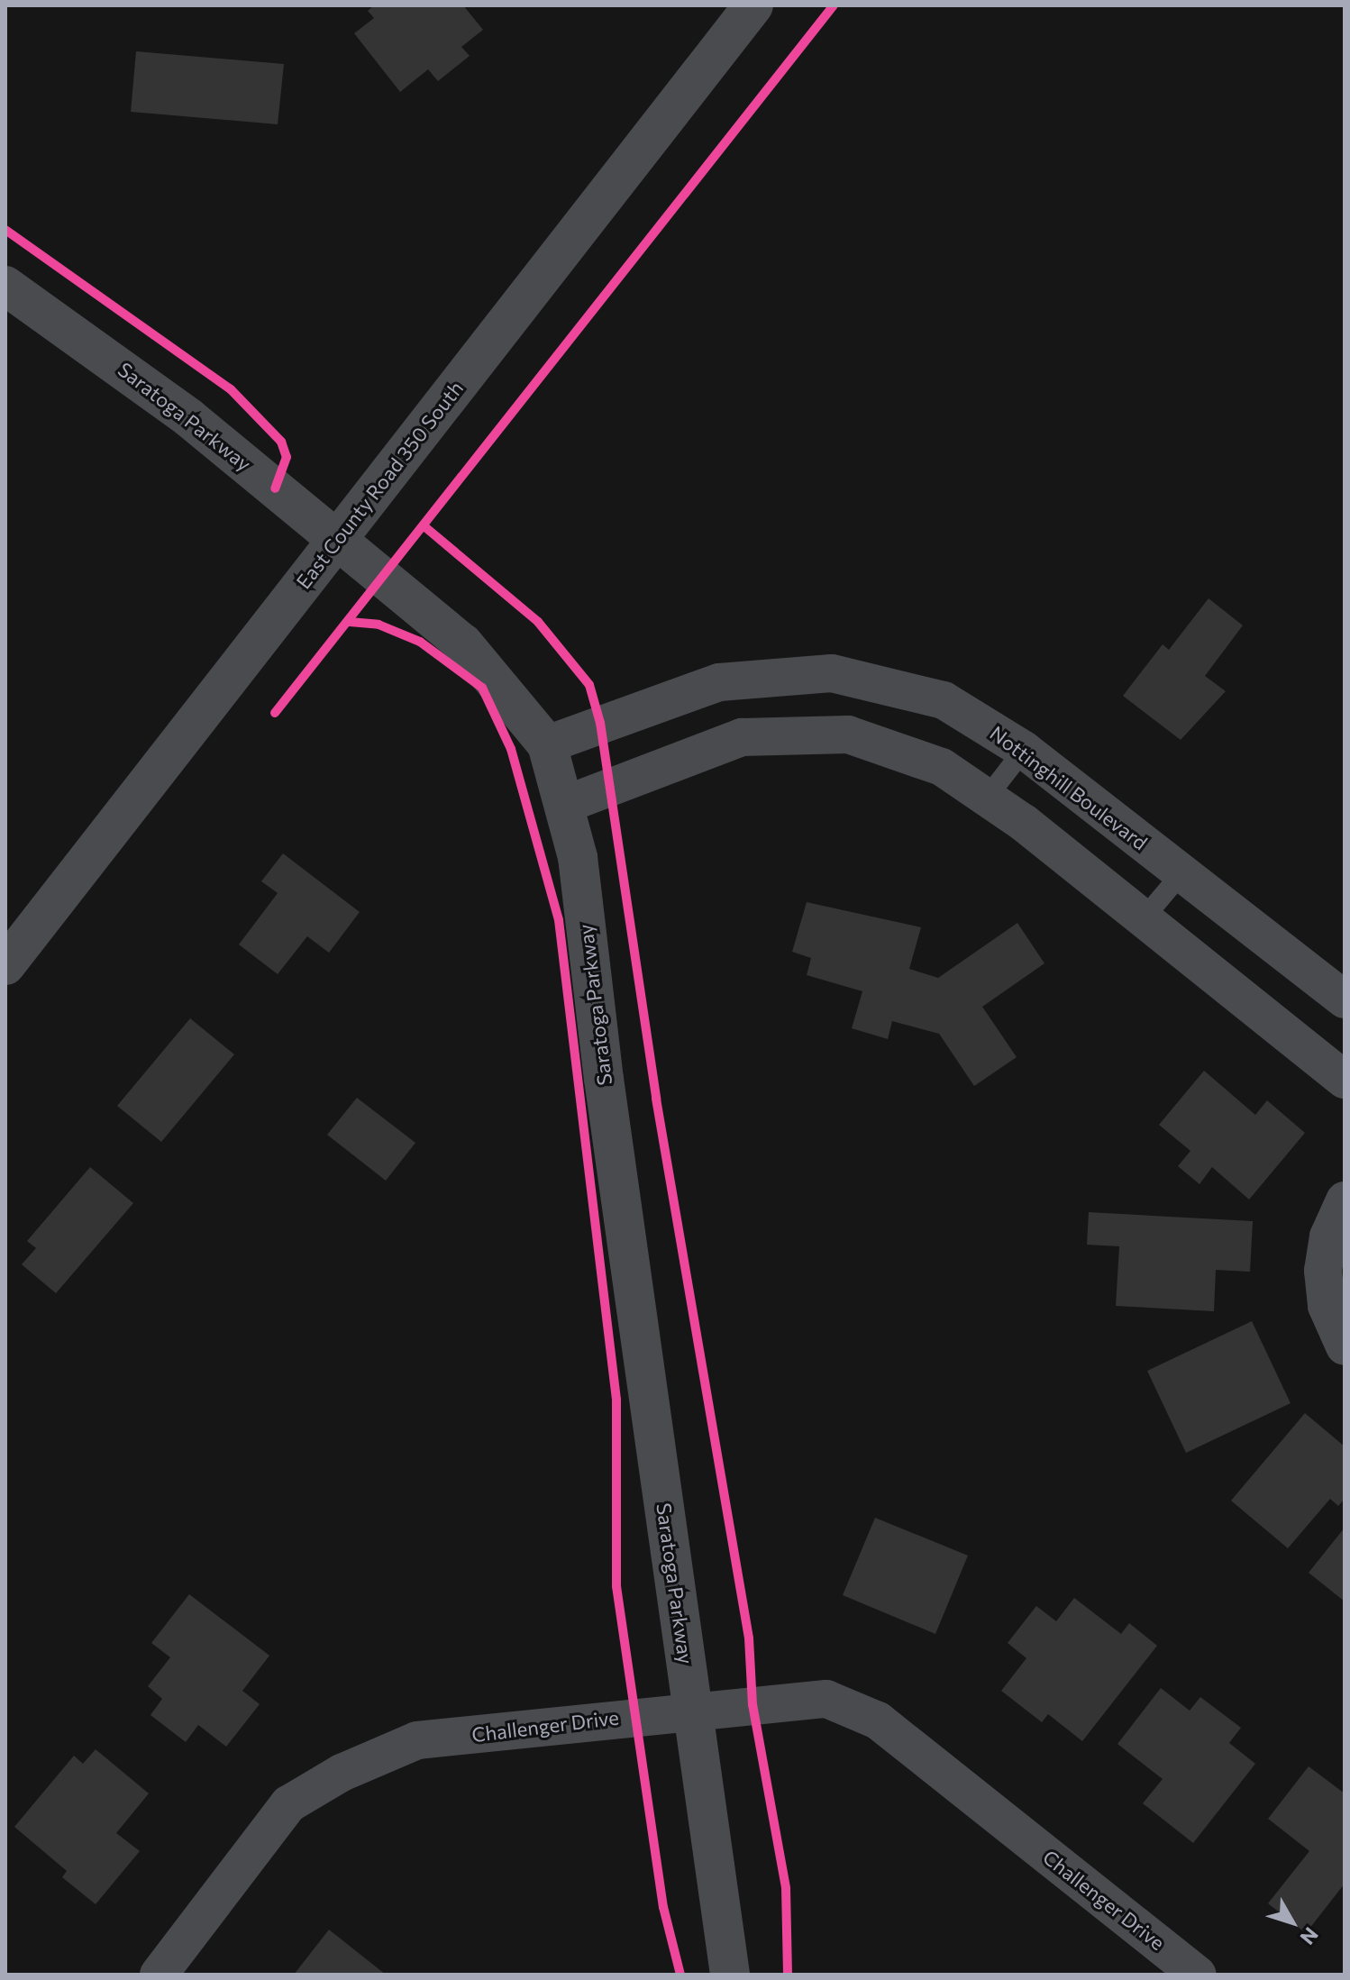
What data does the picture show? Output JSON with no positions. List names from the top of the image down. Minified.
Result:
{"streets":{"street":["Saratoga Parkway","East County Road 350 South","Nottinghill Boulevard","Challenger Drive"]},"crossings":[["Saratoga Parkway","East County Road 350 South"],["Saratoga Parkway","Nottinghill Boulevard"],["Saratoga Parkway","Challenger Drive"]],"north":"bottom right"}
